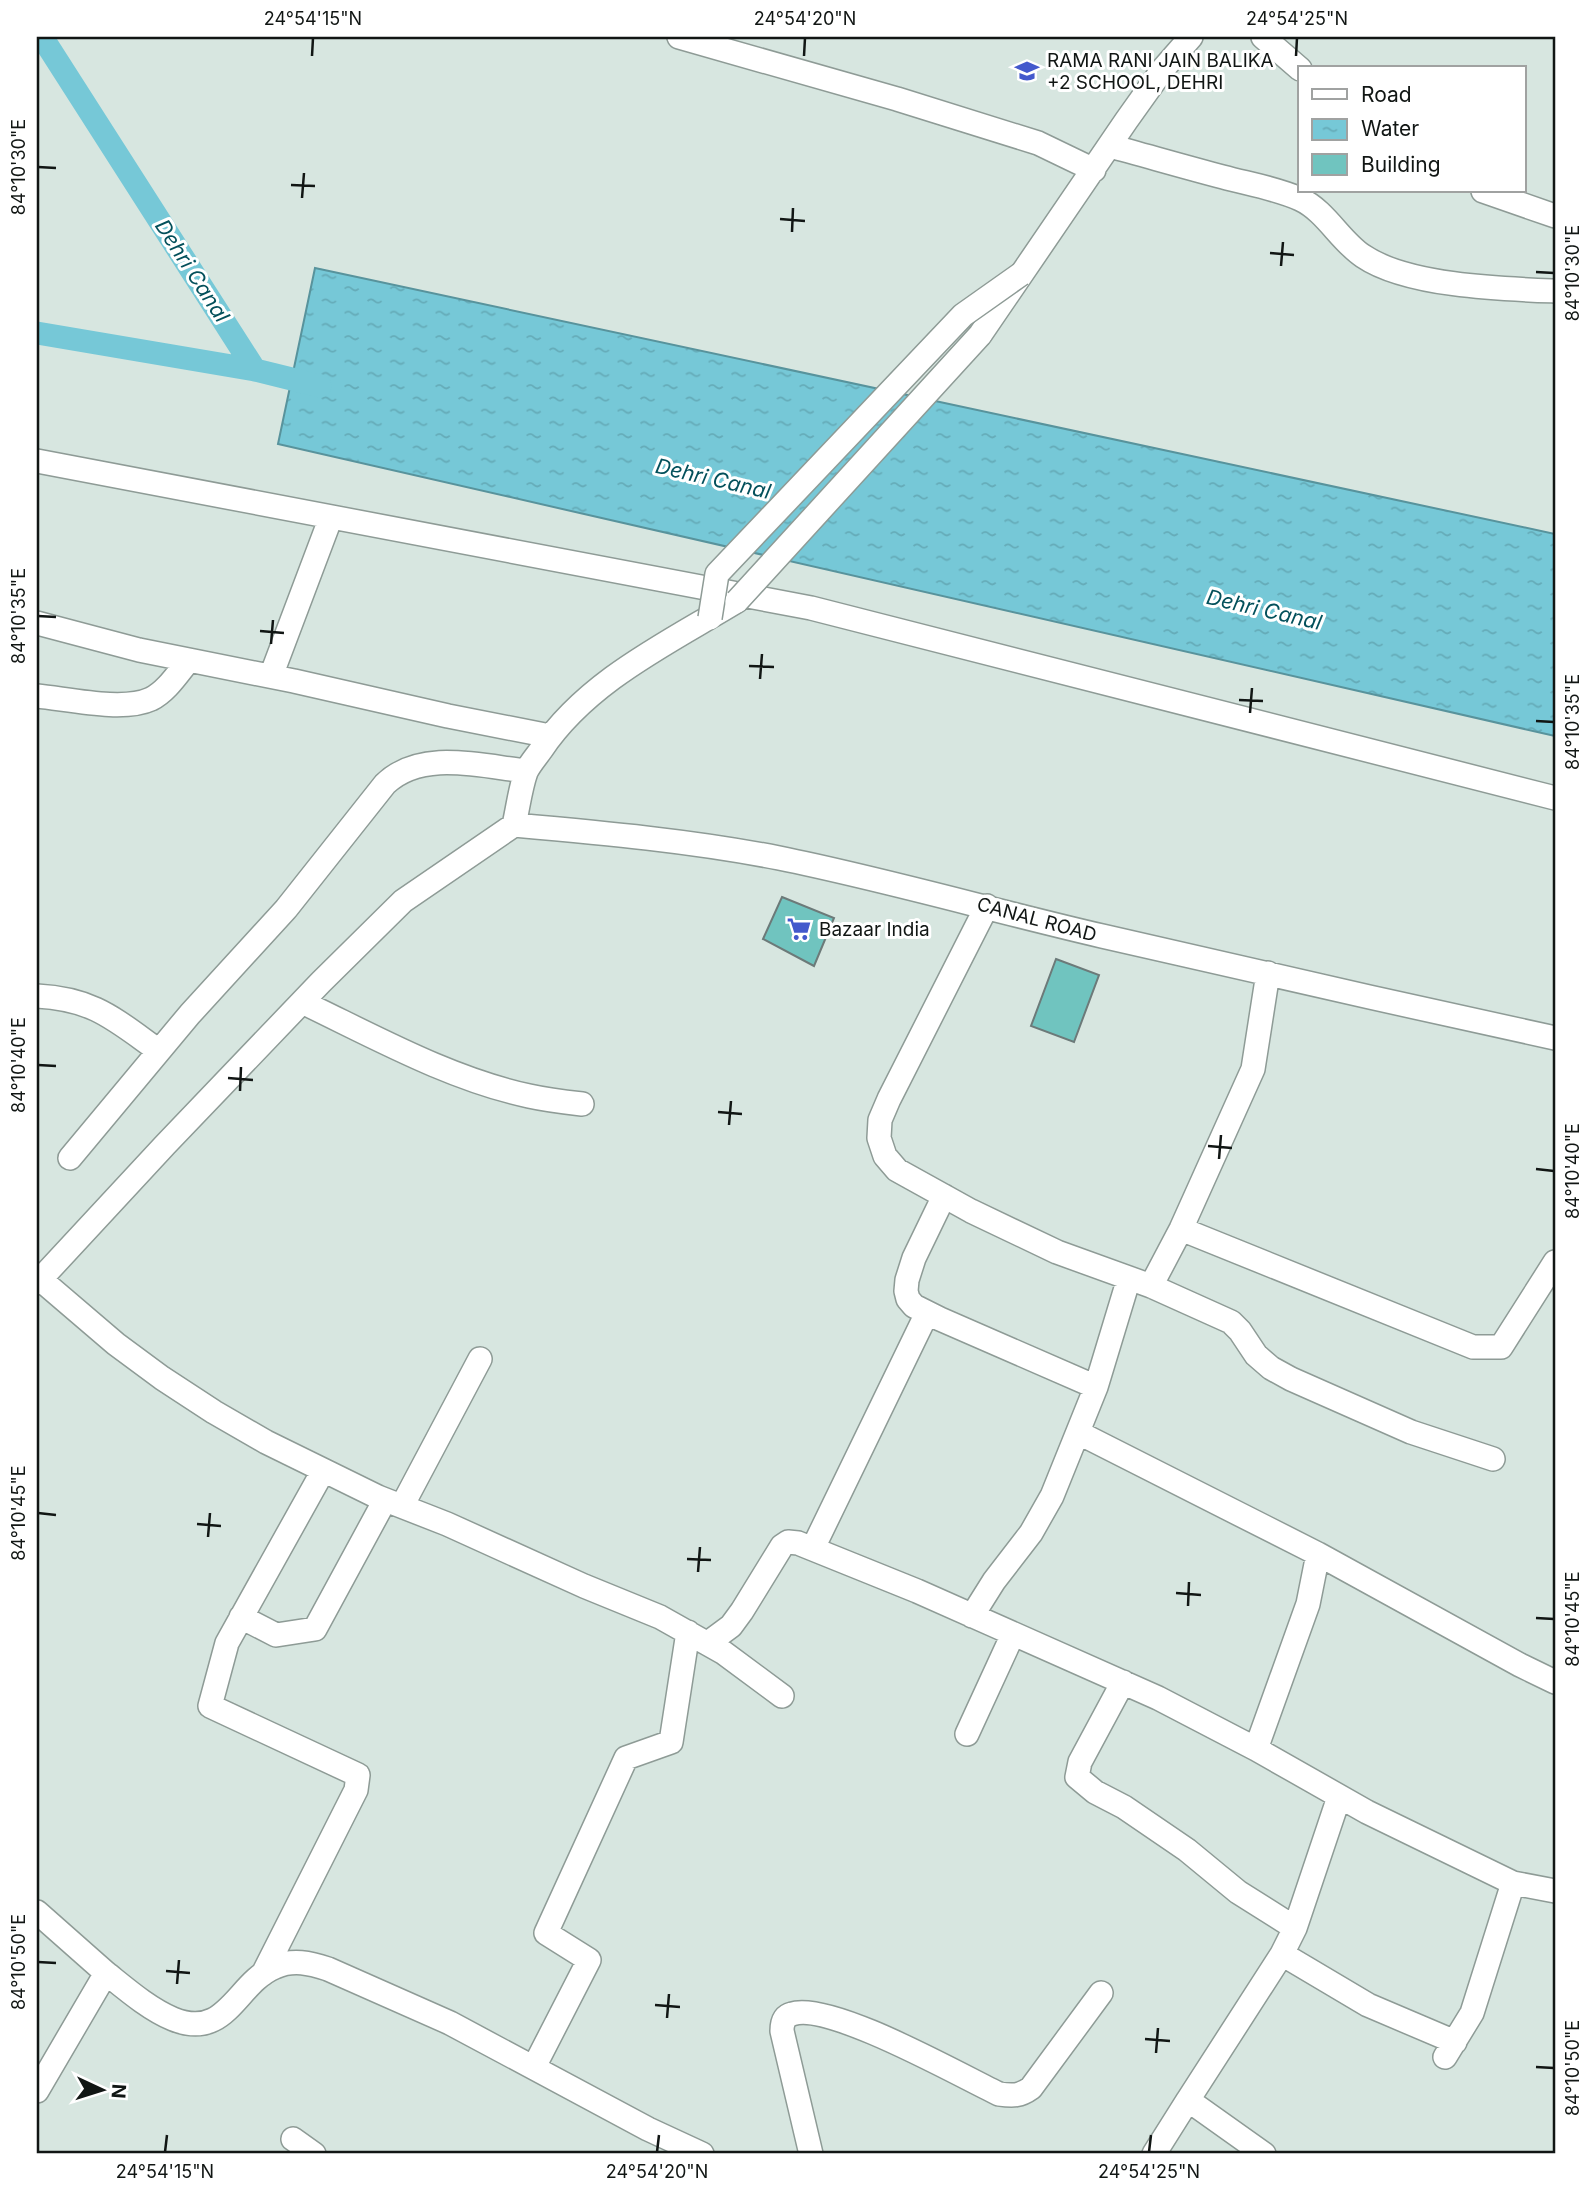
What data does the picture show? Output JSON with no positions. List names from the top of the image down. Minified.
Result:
{"streets":{"street":["CANAL ROAD"]},"water":["Dehri Canal"],"places":{"school or university":["RAMA RANI JAIN BALIKA +2 SCHOOL, DEHRI"],"supermarket":["Bazaar India"]},"legend":["Road","Water","Building"],"north":"right","coordinates":["24°54'15\"N","24°54'20\"N","24°54'25\"N","84°10'30\"E","84°10'35\"E","84°10'40\"E","84°10'45\"E","84°10'50\"E"]}
